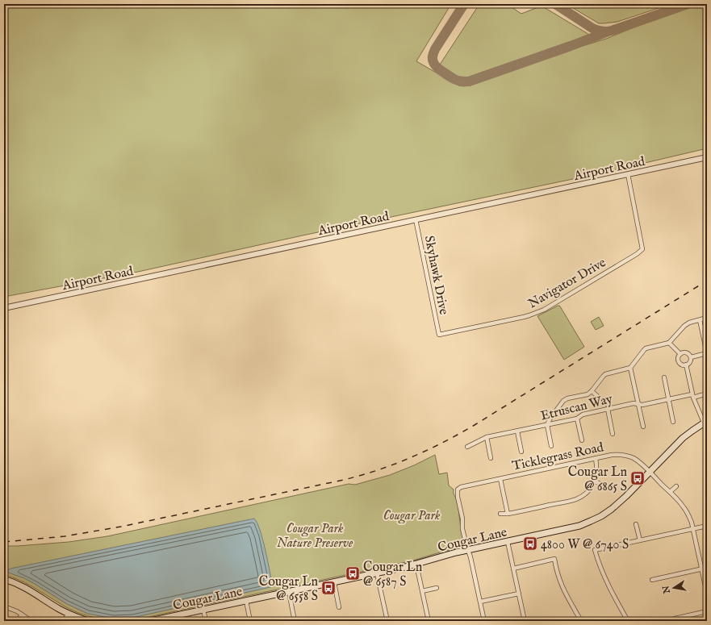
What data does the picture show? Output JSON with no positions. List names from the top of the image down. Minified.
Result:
{"streets":{"main road":["Cougar Lane"],"street":["Airport Road","Skyhawk Drive","Navigator Drive","Etruscan Way","Ticklegrass Road"]},"crossings":[["Airport Road","Skyhawk Drive"],["Airport Road","Navigator Drive"],["Skyhawk Drive","Navigator Drive"],["Ticklegrass Road","Cougar Lane"]],"parks":["Cougar Park","Cougar Park Nature Preserve"],"places":{"bus stop":["Cougar Ln @ 6865 S","4800 W @ 6740 S","Cougar Ln @ 6587 S","Cougar Ln @ 6558 S"]},"north":"left"}
